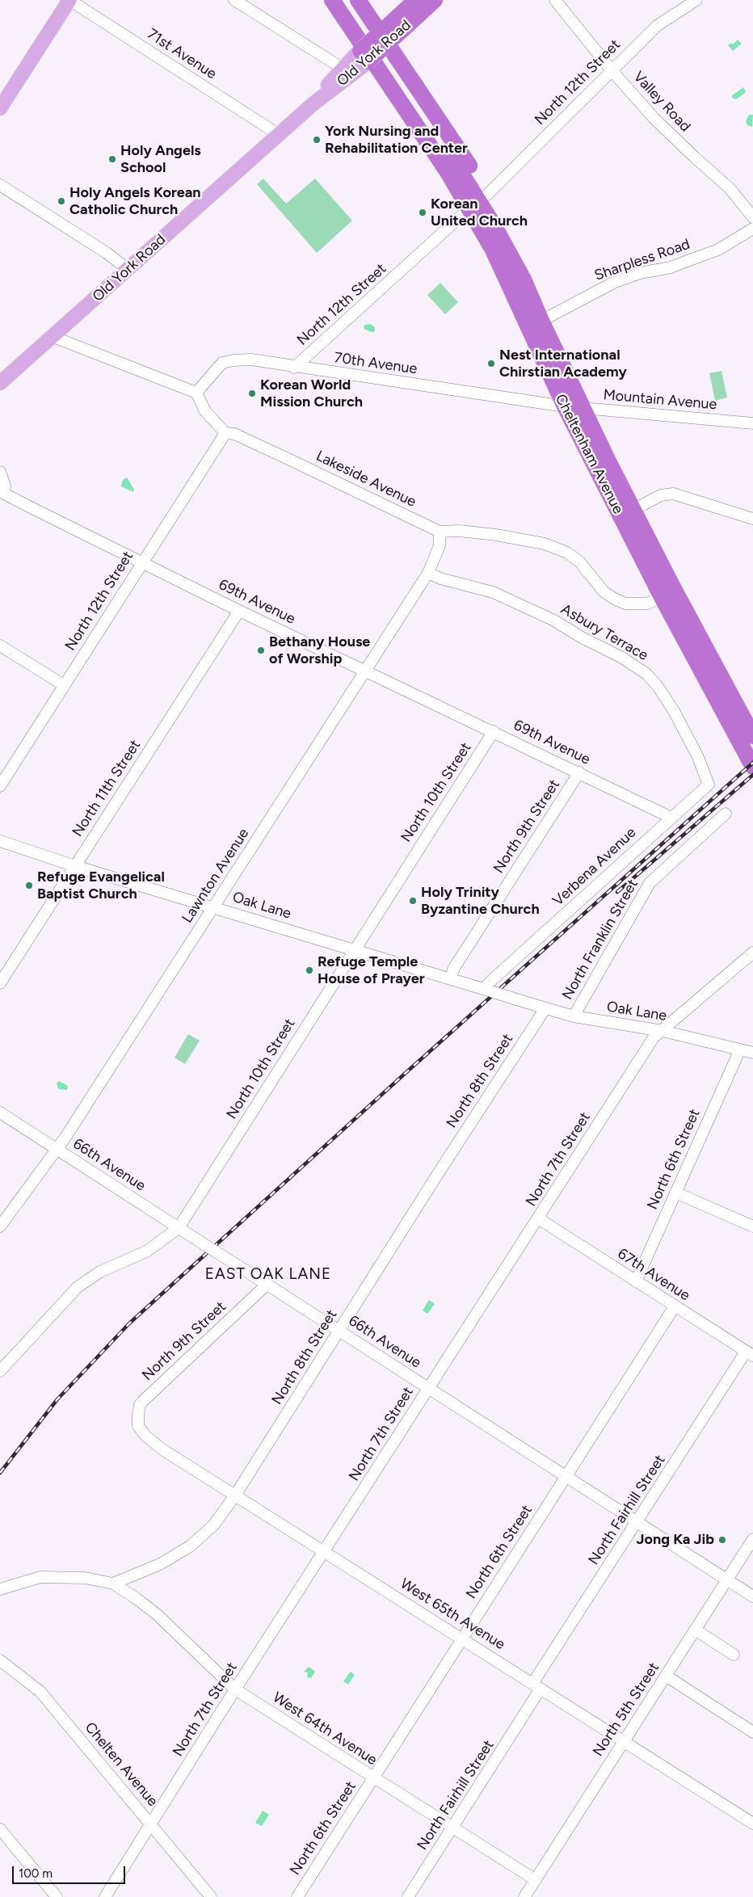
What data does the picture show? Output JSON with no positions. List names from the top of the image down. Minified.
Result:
{"streets":{"highway":["Old York Road","Cheltenham Avenue"],"street":["71st Avenue","North 12th Street","Valley Road","Sharpless Road","70th Avenue","Mountain Avenue","Lakeside Avenue","69th Avenue","Asbury Terrace","North 11th Street","North 10th Street","North 9th Street","Verbena Avenue","Lawnton Avenue","Oak Lane","North Franklin Street","North 8th Street","North 7th Street","North 6th Street","66th Avenue","67th Avenue","North Fairhill Street","West 65th Avenue","North 5th Street","West 64th Avenue","Chelten Avenue"]},"crossings":[["Old York Road","71st Avenue"],["North 12th Street","Valley Road"],["North 12th Street","70th Avenue"],["North 12th Street","Lakeside Avenue"],["North 12th Street","69th Avenue"],["Sharpless Road","Cheltenham Avenue"],["70th Avenue","Mountain Avenue"],["70th Avenue","Cheltenham Avenue"],["Mountain Avenue","Cheltenham Avenue"],["Cheltenham Avenue","Lakeside Avenue"],["Lakeside Avenue","Lawnton Avenue"],["69th Avenue","North 11th Street"],["69th Avenue","North 10th Street"],["69th Avenue","North 9th Street"],["69th Avenue","Verbena Avenue"],["69th Avenue","Lawnton Avenue"],["Asbury Terrace","Verbena Avenue"],["Asbury Terrace","Lawnton Avenue"],["North 11th Street","Oak Lane"],["North 10th Street","Oak Lane"],["North 10th Street","66th Avenue"],["North 9th Street","Oak Lane"],["North 9th Street","66th Avenue"],["North 9th Street","West 65th Avenue"],["Verbena Avenue","Oak Lane"],["Lawnton Avenue","Oak Lane"],["Lawnton Avenue","66th Avenue"],["Oak Lane","North Franklin Street"],["Oak Lane","North 8th Street"],["Oak Lane","North 7th Street"],["Oak Lane","North 6th Street"],["North 8th Street","66th Avenue"],["North 8th Street","West 65th Avenue"],["North 8th Street","West 64th Avenue"],["North 7th Street","66th Avenue"],["North 7th Street","67th Avenue"],["North 7th Street","West 65th Avenue"],["North 7th Street","West 64th Avenue"],["North 7th Street","Chelten Avenue"],["North 6th Street","66th Avenue"],["North 6th Street","67th Avenue"],["North 6th Street","West 65th Avenue"],["North 6th Street","West 64th Avenue"],["66th Avenue","North Fairhill Street"],["66th Avenue","North 5th Street"],["67th Avenue","North Fairhill Street"],["North Fairhill Street","West 65th Avenue"],["North Fairhill Street","West 64th Avenue"],["West 65th Avenue","North 5th Street"],["North 5th Street","West 64th Avenue"]],"districts":["EAST OAK LANE"],"places":["York Nursing and Rehabilitation Center","Holy Angels School","Holy Angels Korean Catholic Church","Korean United Church","Nest International Chirstian Academy","Korean World Mission Church","Bethany House of Worship","Refuge Evangelical Baptist Church","Holy Trinity Byzantine Church","Refuge Temple House of Prayer","Jong Ka Jib"],"scale_bar":"100 m"}
